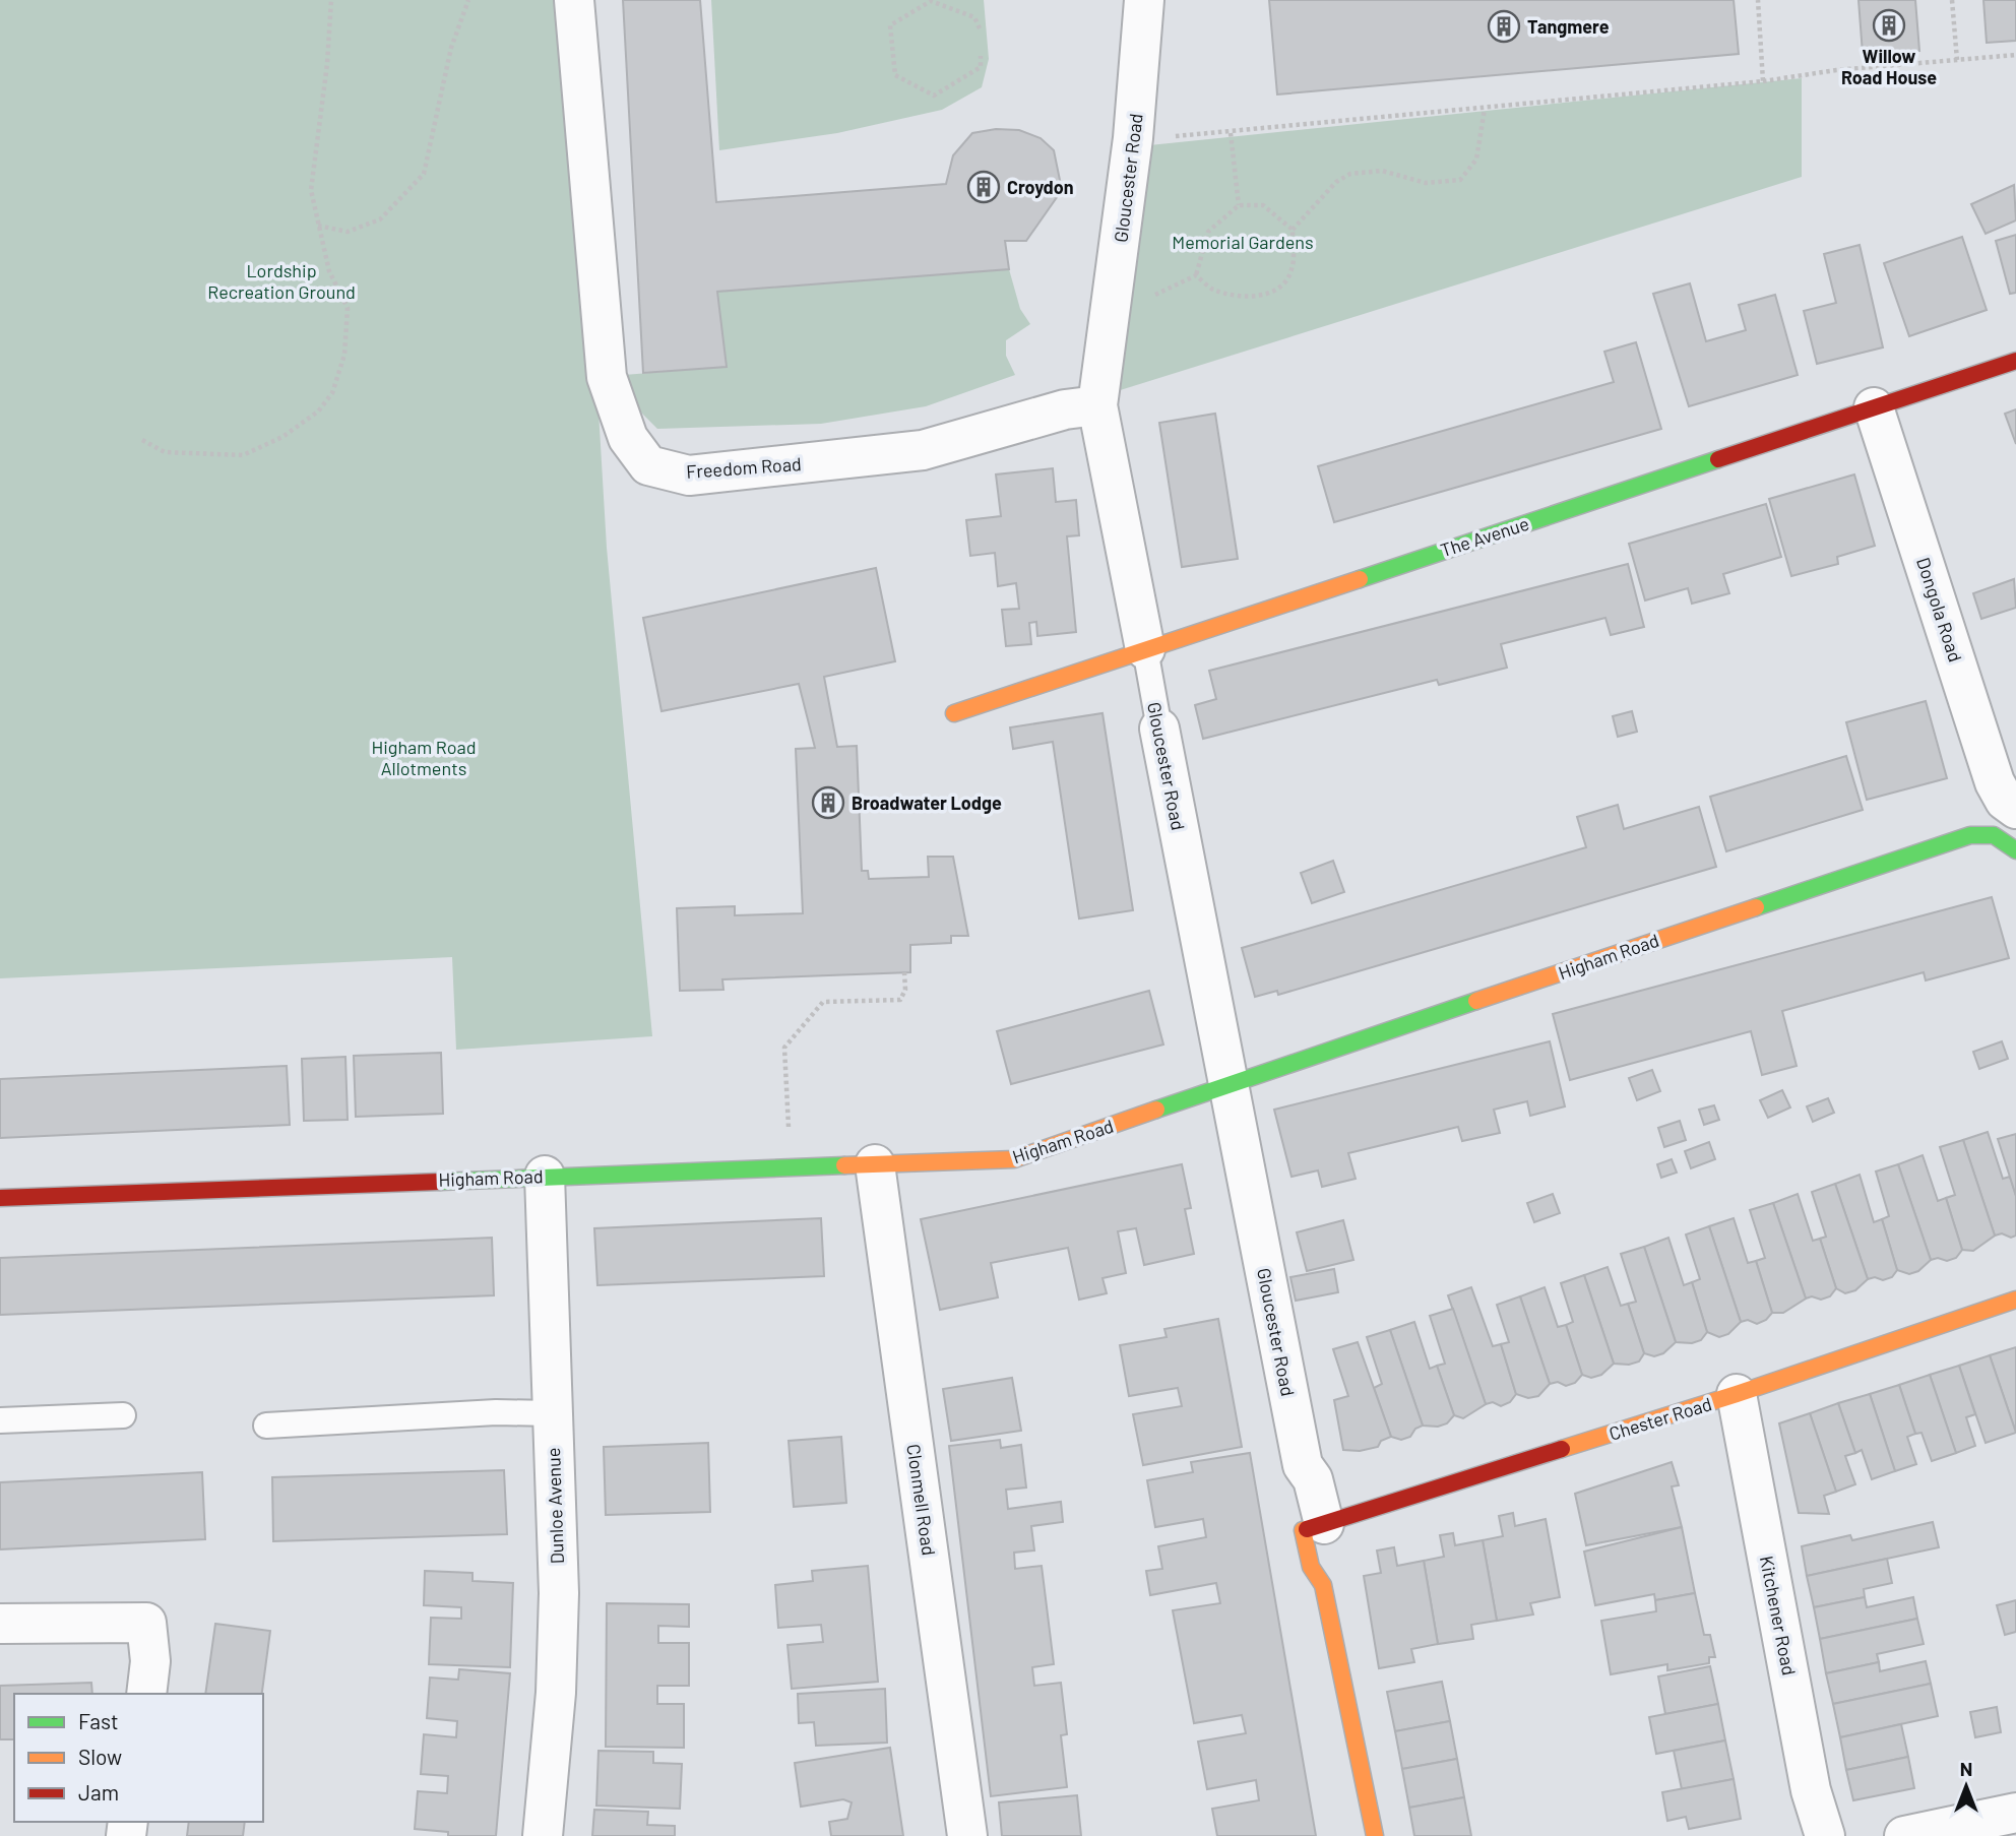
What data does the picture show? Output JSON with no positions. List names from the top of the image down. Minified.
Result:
{"streets":{"street":["Gloucester Road","Freedom Road","The Avenue","Dongola Road","Higham Road","Chester Road","Clonmell Road","Dunloe Avenue","Kitchener Road"]},"crossings":[["Gloucester Road","Freedom Road"],["Gloucester Road","The Avenue"],["Gloucester Road","Higham Road"],["Gloucester Road","Chester Road"],["The Avenue","Dongola Road"],["Dongola Road","Higham Road"],["Higham Road","Clonmell Road"],["Higham Road","Dunloe Avenue"],["Chester Road","Kitchener Road"]],"parks":["Memorial Gardens","Lordship Recreation Ground","Higham Road Allotments"],"places":{"building":["Willow Road House","Tangmere","Croydon","Broadwater Lodge"]},"legend":["Fast","Slow","Jam"],"north":"top"}
